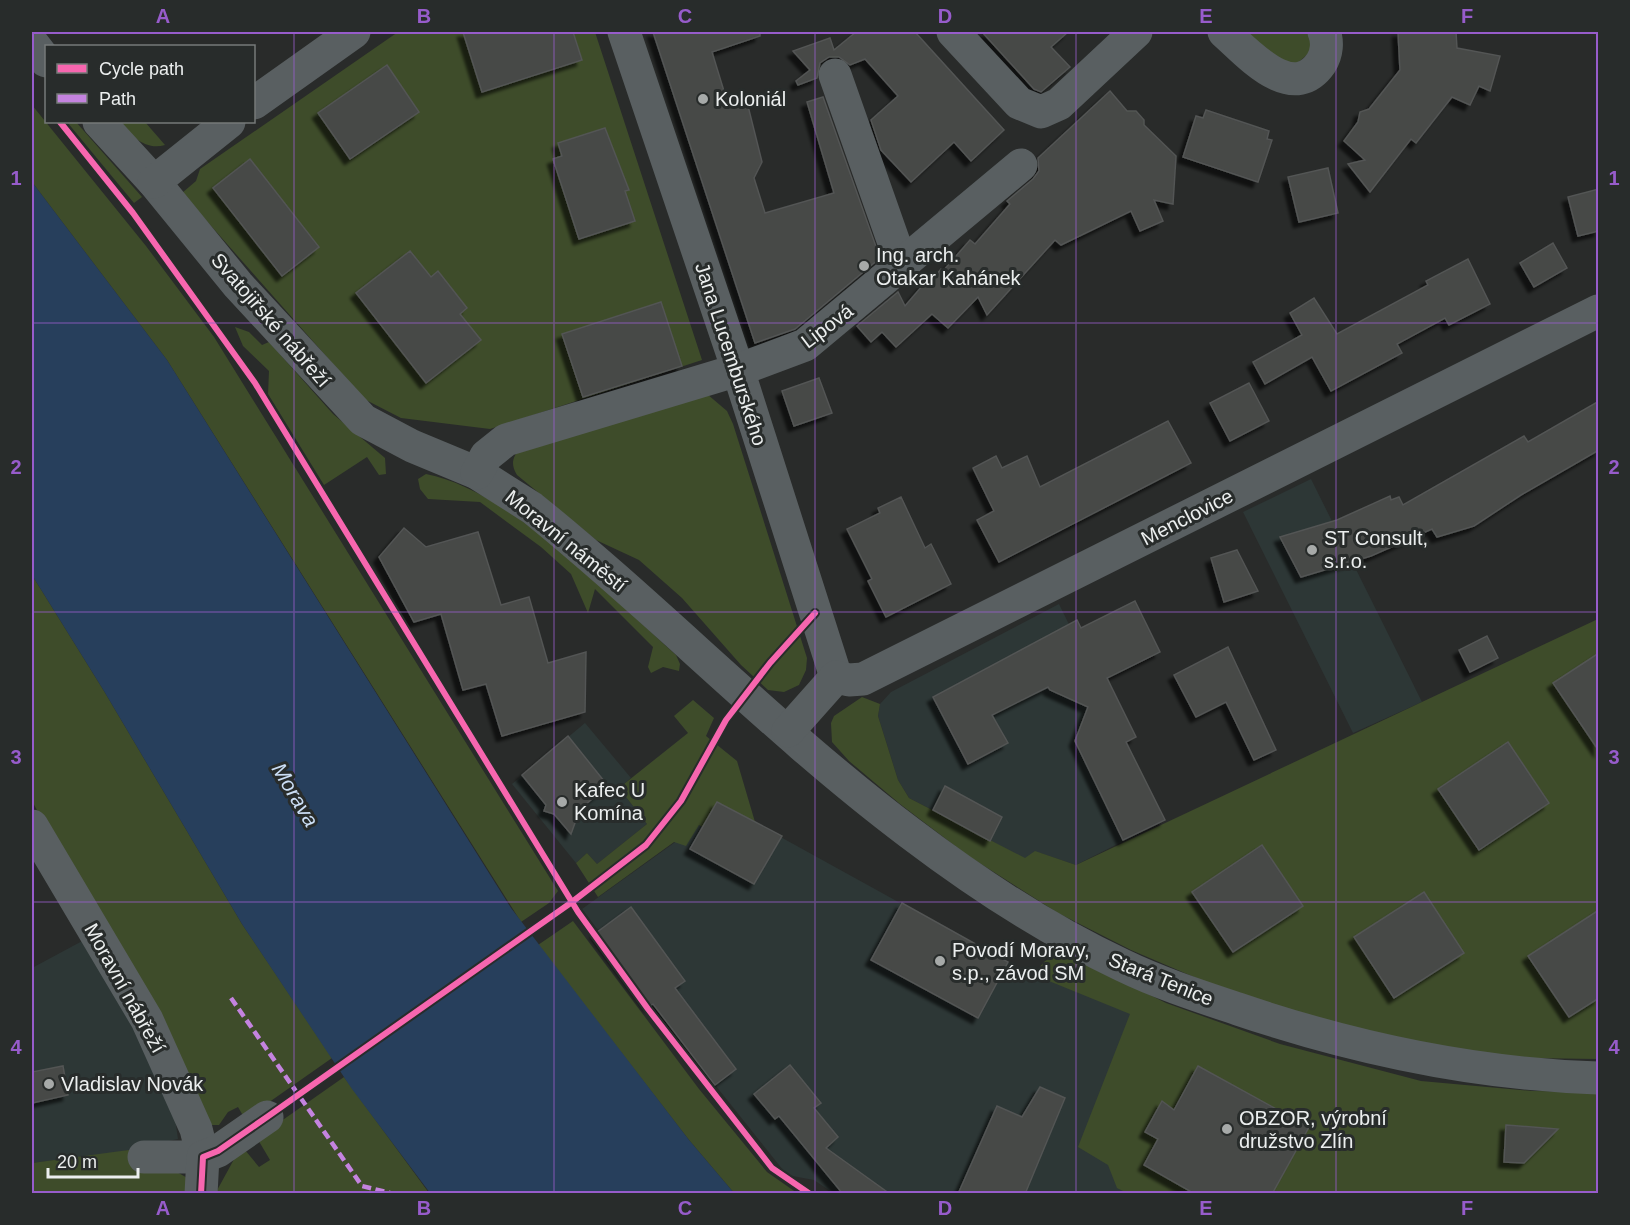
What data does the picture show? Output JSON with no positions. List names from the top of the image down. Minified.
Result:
{"streets":{"street":["Svatojiřské nábřeží","Lipová","Jana Lucemburského","Menclovice","Moravní náměstí","Stará Tenice","Moravní nábřeží"]},"crossings":[["Svatojiřské nábřeží","Moravní náměstí"],["Lipová","Jana Lucemburského"],["Jana Lucemburského","Menclovice"],["Moravní náměstí","Stará Tenice"]],"water":["Morava"],"places":["Koloniál","Ing. arch. Otakar Kahánek","ST Consult, s.r.o.","Kafec U Komína","Povodí Moravy, s.p., závod SM","Vladislav Novák","OBZOR, výrobní družstvo Zlín"],"legend":["Cycle path","Path"],"scale_bar":"20 m","grid":{"columns":["A","B","C","D","E","F"],"rows":["1","2","3","4"]}}
